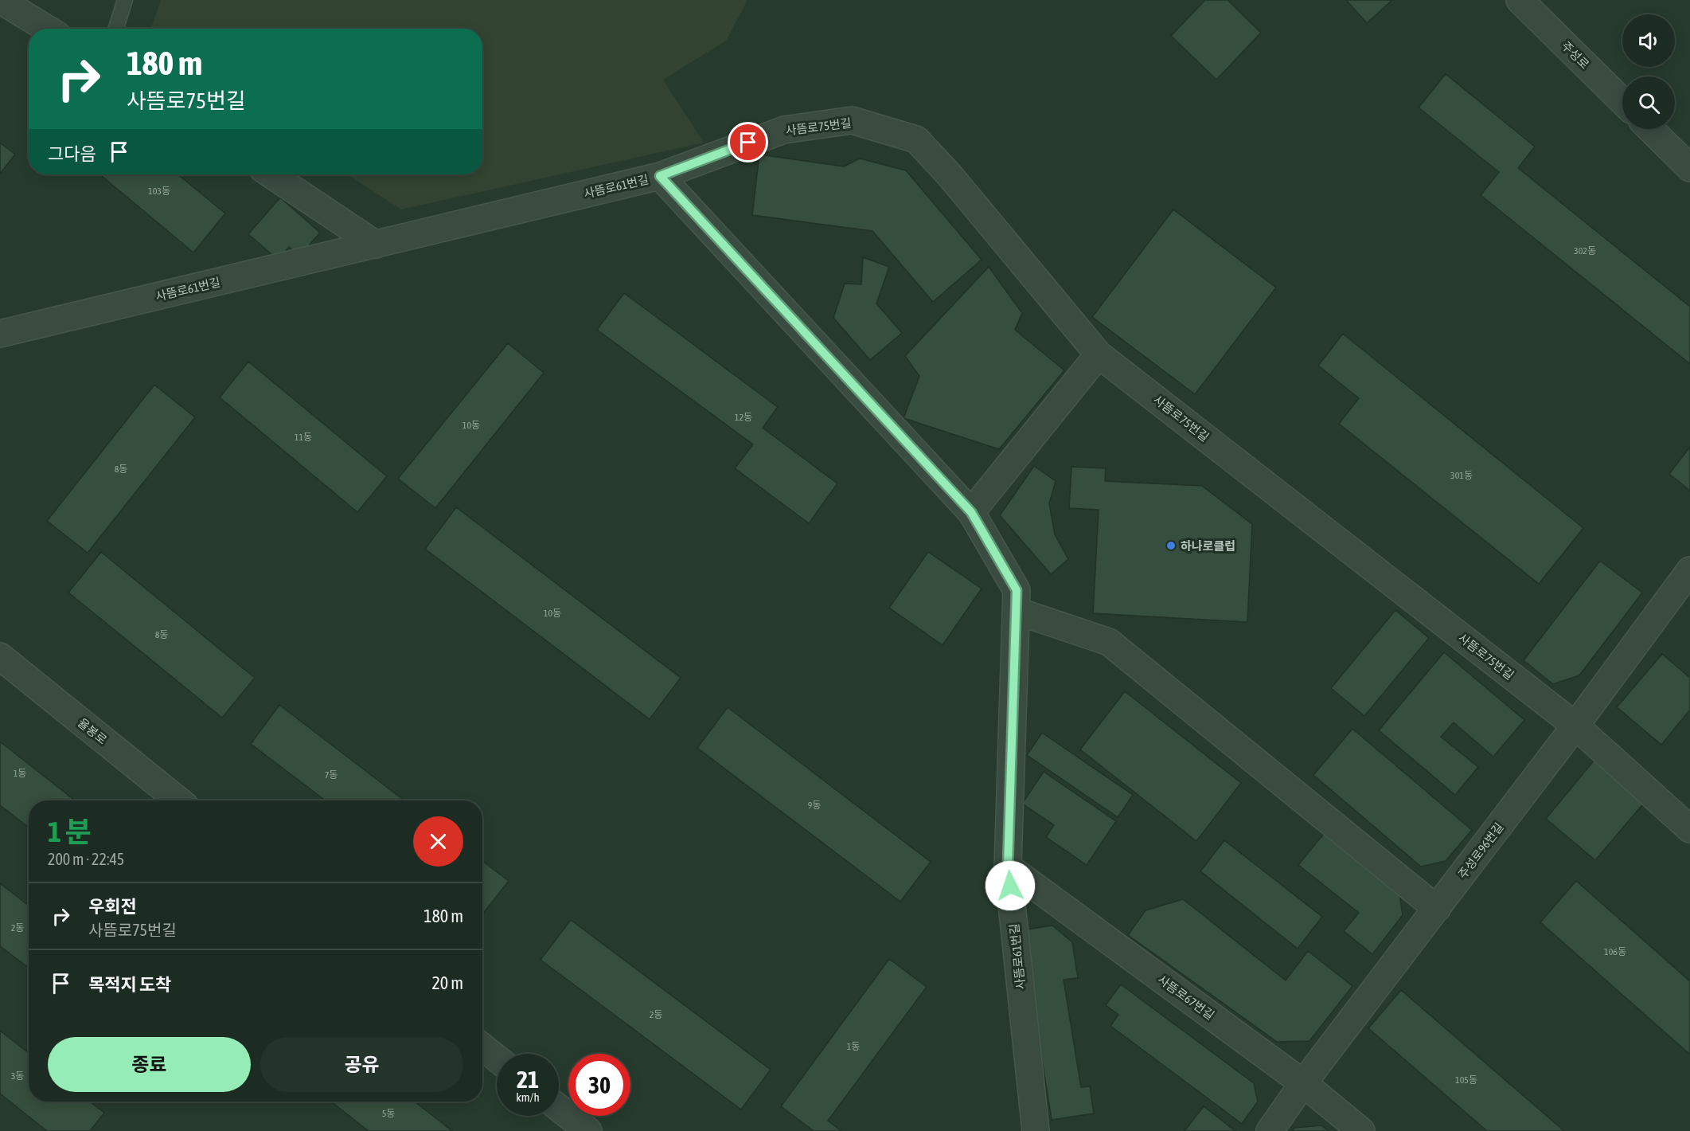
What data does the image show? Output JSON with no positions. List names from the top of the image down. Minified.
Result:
{"streets":{"street":["주성로","사뜸로75번길","사뜸로61번길","율봉로","주성로96번길","사뜸로67번길"]},"crossings":[["사뜸로75번길","사뜸로61번길"],["사뜸로75번길","주성로96번길"],["사뜸로61번길","사뜸로67번길"],["주성로96번길","사뜸로67번길"]],"places":["하나로클럽"],"house_numbers":["103동","302동","12동","10동","11동","8동","301동","10동","8동","1동","7동","9동","2동","106동","2동","1동","3동","105동","5동"],"page":{"turn":["180 m","사뜸로75번길"],"then":"그다음","heading":["1 분","200 m · 22:45"],"list":[{"name":"우회전","note":"사뜸로75번길","value":"180 m"},{"name":"목적지 도착","value":"20 m"}],"buttons":["종료","공유"],"speed":"21 km/h","limit":"30"}}
